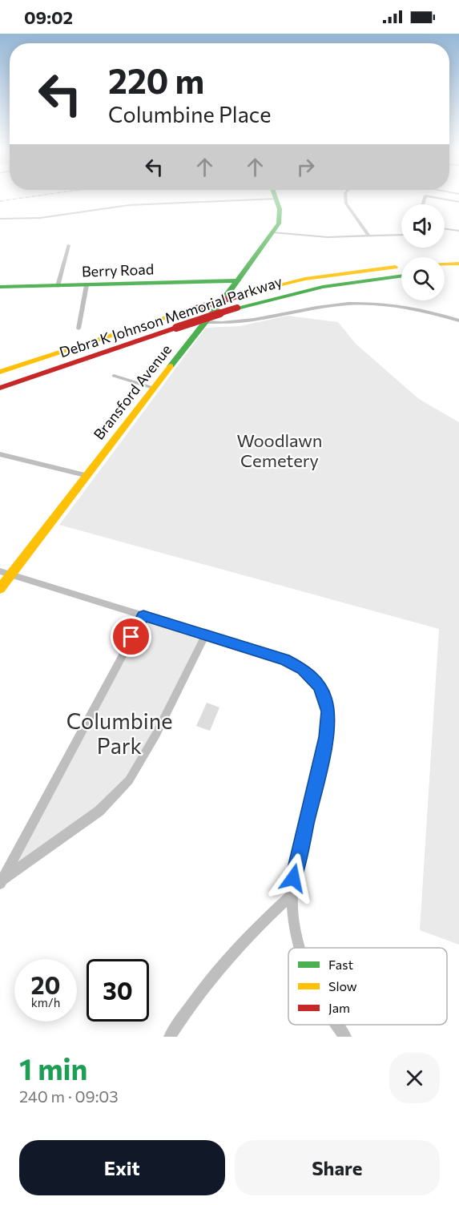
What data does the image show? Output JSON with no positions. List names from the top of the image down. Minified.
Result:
{"streets":{"main road":["Berry Road","Debra K Johnson Memorial Parkway","Bransford Avenue"]},"crossings":[["Berry Road","Bransford Avenue"]],"parks":["Woodlawn Cemetery","Columbine Park"],"legend":["Fast","Slow","Jam"],"page":{"status":"09:02","turn":["220 m","Columbine Place"],"speed":"20 km/h","limit":"30","heading":["1 min","240 m · 09:03"],"buttons":["Exit","Share"]}}
